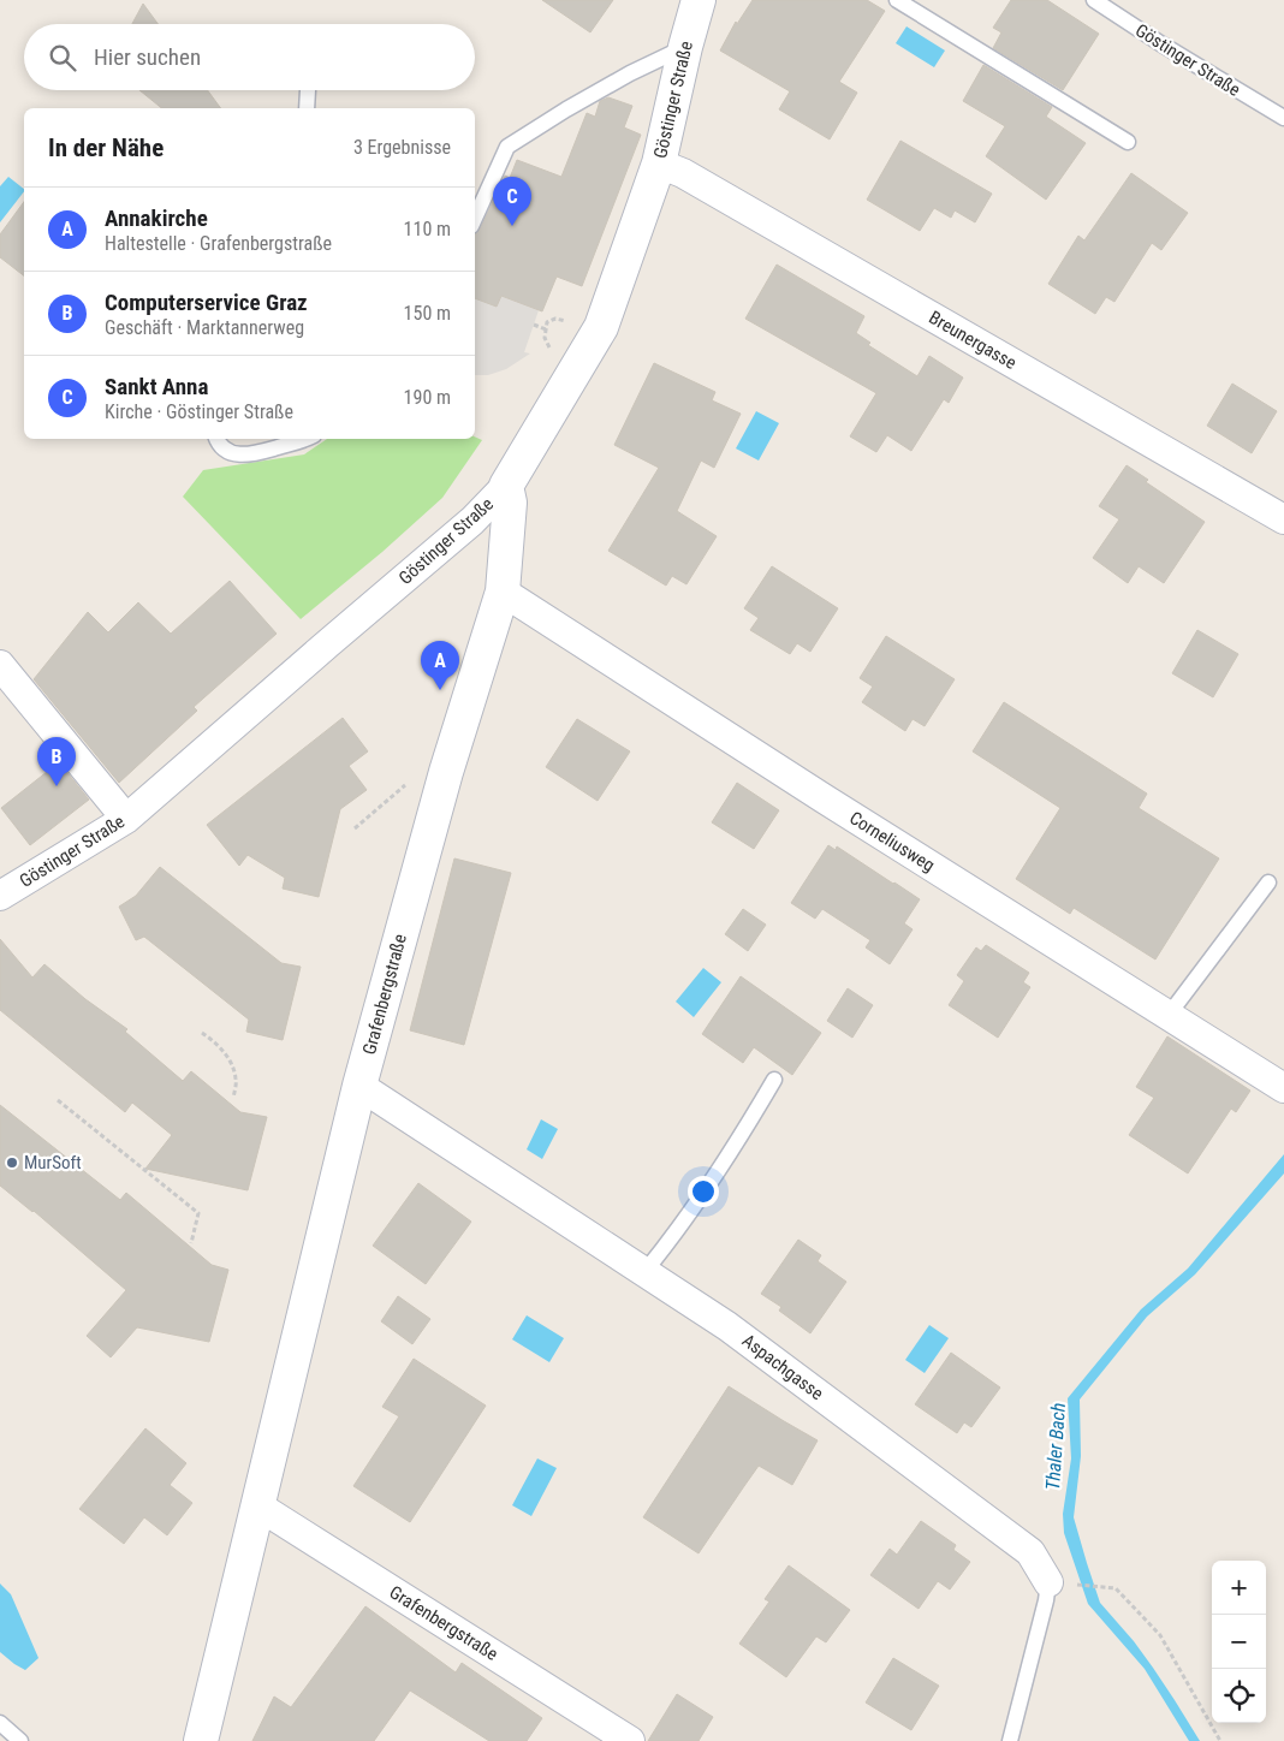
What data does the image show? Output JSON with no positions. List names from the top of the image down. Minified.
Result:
{"streets":{"street":["Göstinger Straße","Breunergasse","Corneliusweg","Grafenbergstraße","Aspachgasse"]},"crossings":[["Göstinger Straße","Breunergasse"],["Göstinger Straße","Grafenbergstraße"],["Corneliusweg","Grafenbergstraße"],["Grafenbergstraße","Aspachgasse"]],"water":["Thaler Bach"],"places":["MurSoft"],"page":{"search":"Hier suchen","heading":["In der Nähe","3 Ergebnisse"],"pins":["C","A","B"],"list":[{"mark":"A","name":"Annakirche","note":"Haltestelle · Grafenbergstraße","value":"110 m"},{"mark":"B","name":"Computerservice Graz","note":"Geschäft · Marktannerweg","value":"150 m"},{"mark":"C","name":"Sankt Anna","note":"Kirche · Göstinger Straße","value":"190 m"}],"map_buttons":["+","−"]}}
